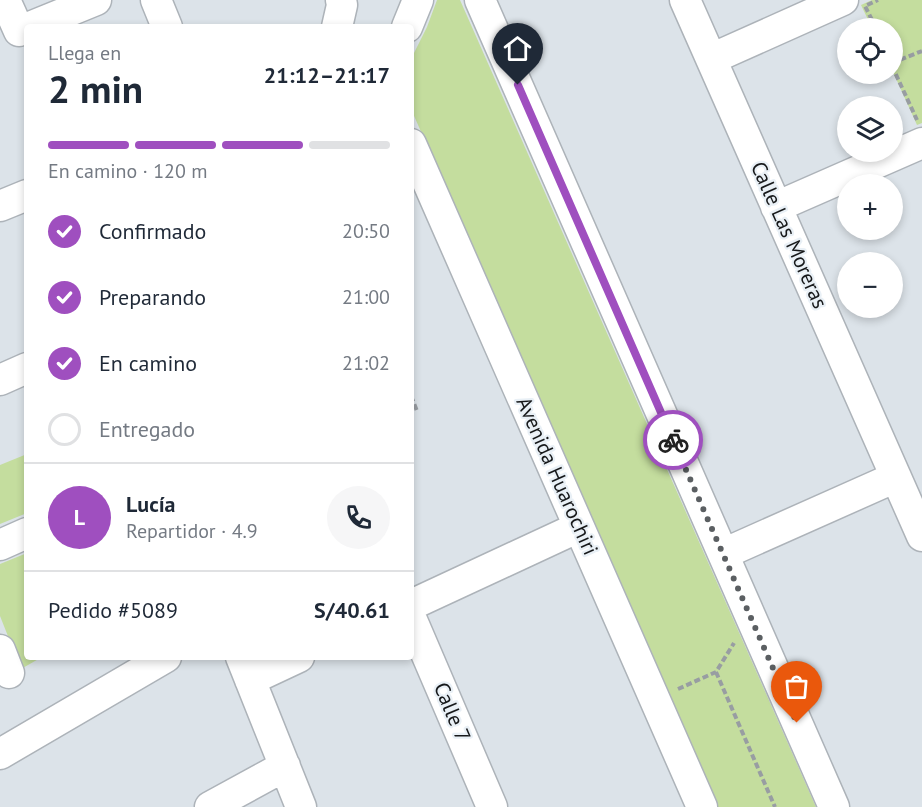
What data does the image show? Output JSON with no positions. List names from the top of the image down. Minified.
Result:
{"streets":{"street":["Calle Las Moreras","Avenida Huarochiri","Calle 7"]},"page":{"map_buttons":["+","−"],"heading":["2 min","Llega en","21:12–21:17"],"panel":["Lucía","Repartidor · 4.9","Pedido #5089","S/40.61"],"bar":"En camino · 120 m","list":[["Confirmado","20:50"],["Preparando","21:00"],["En camino","21:02"],"Entregado"],"round":"L"}}
